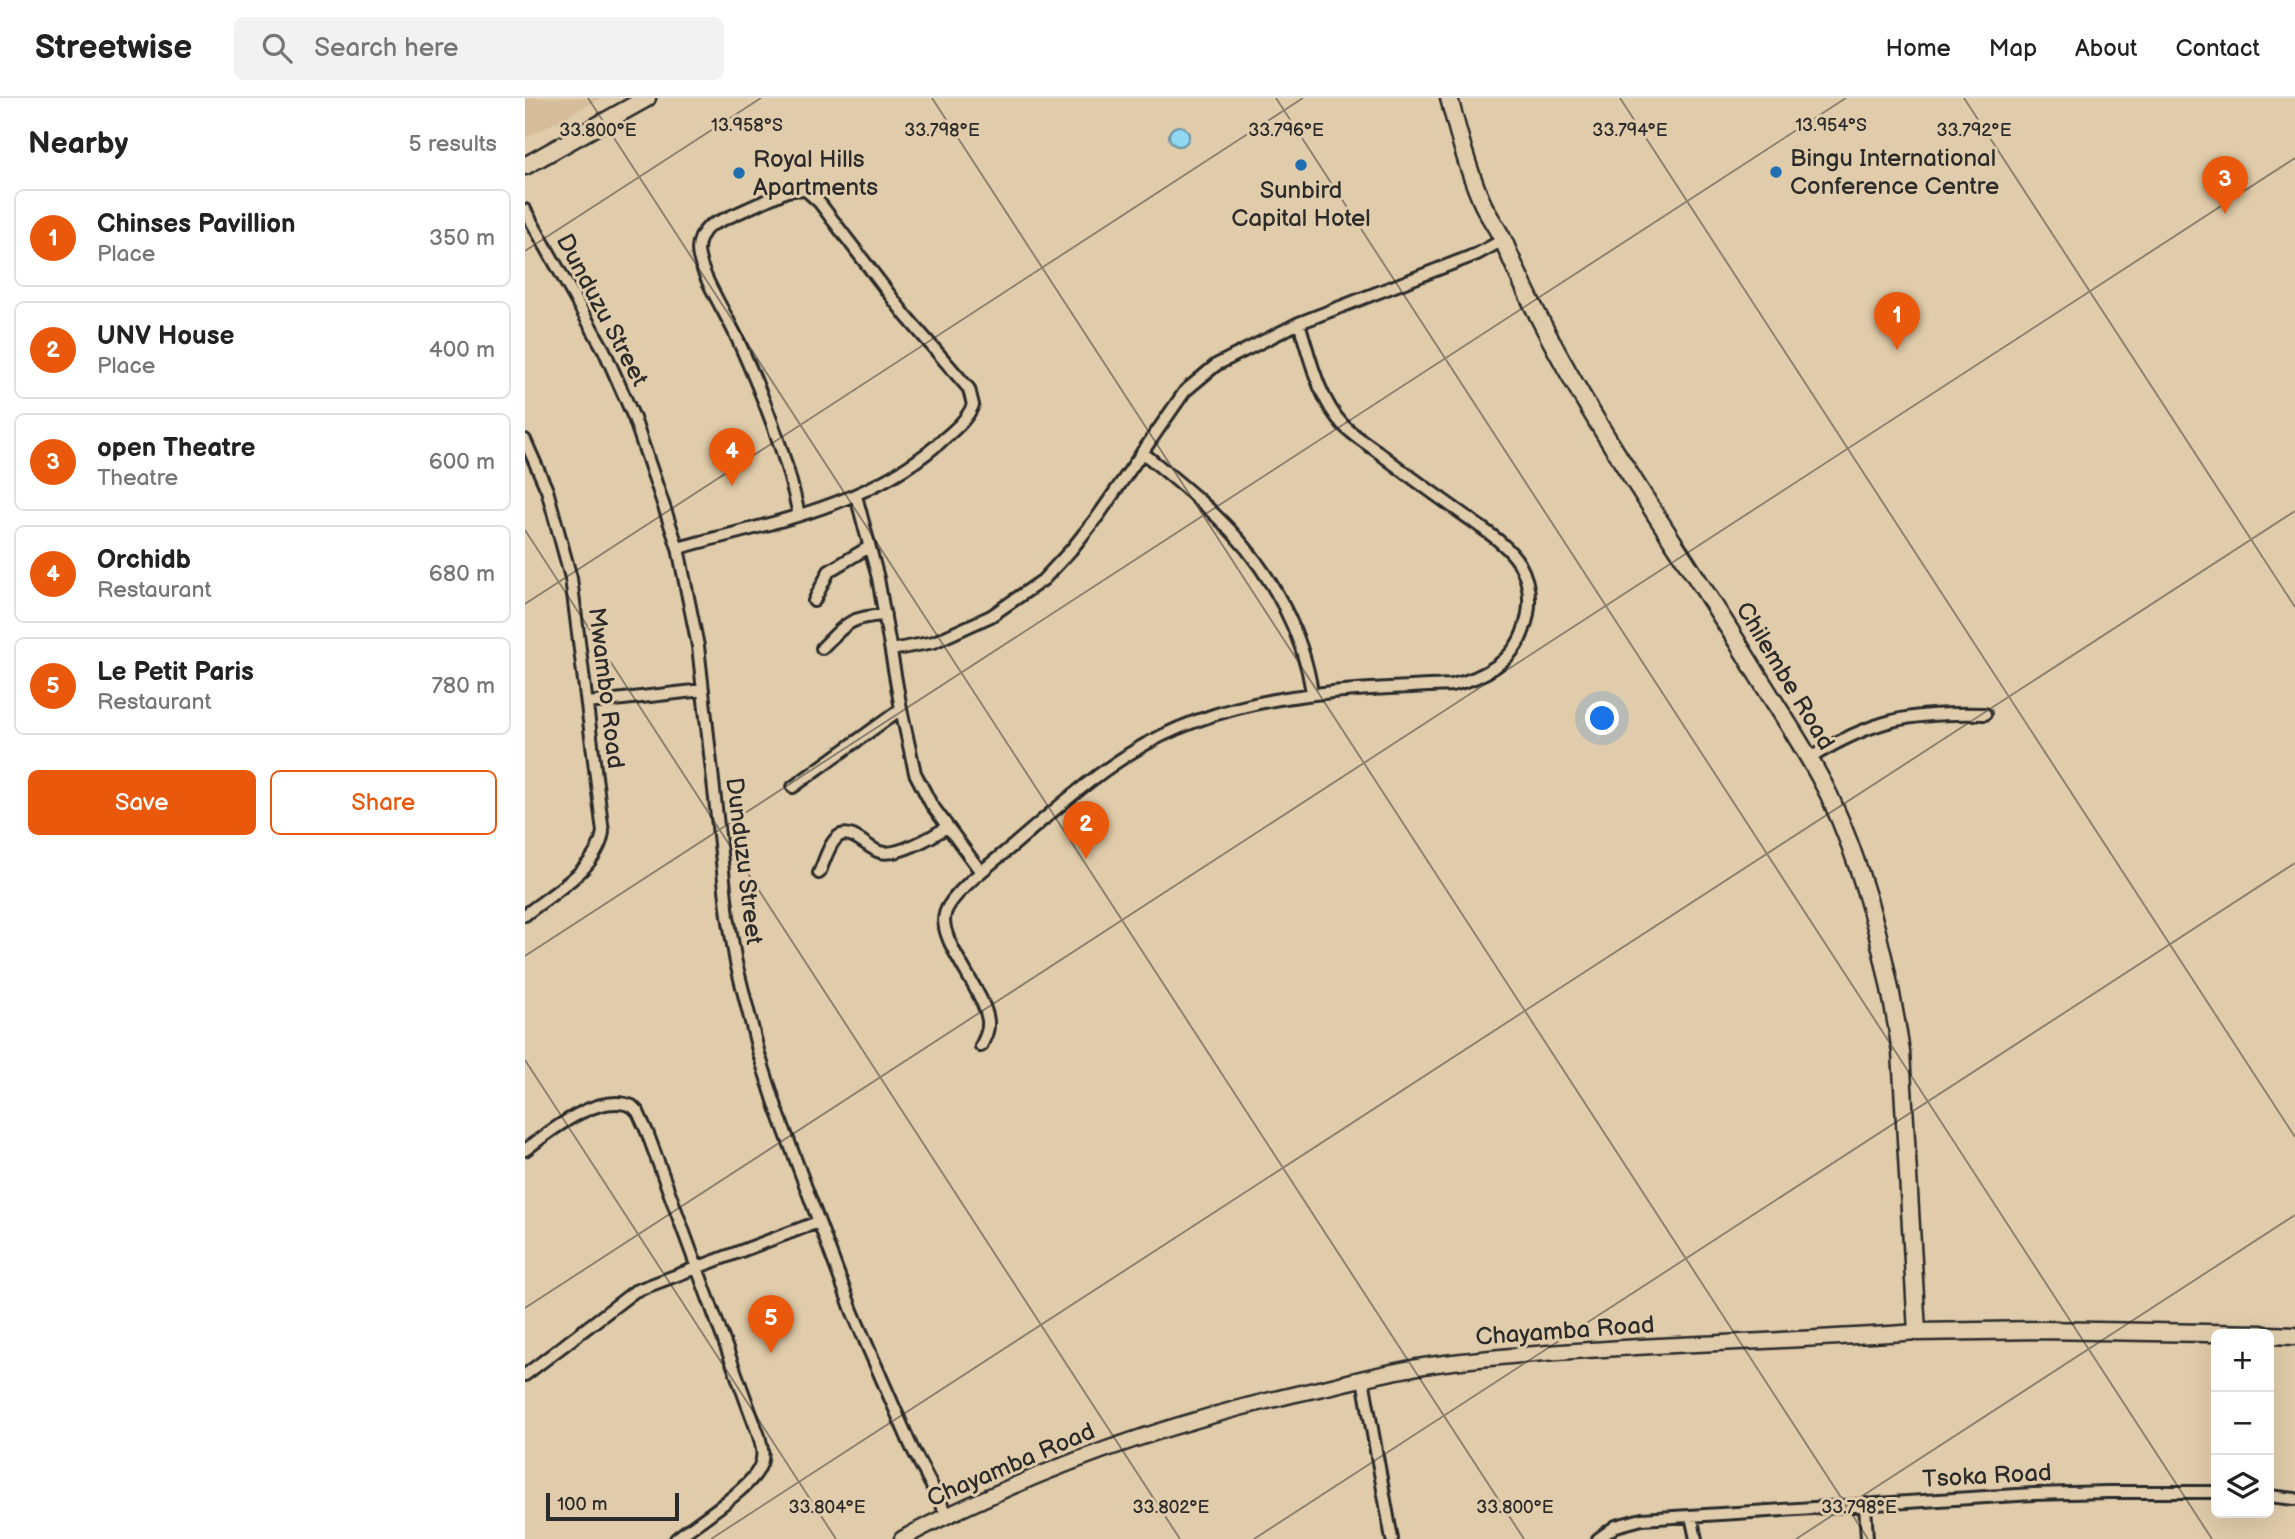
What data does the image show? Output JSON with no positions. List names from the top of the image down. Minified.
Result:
{"streets":{"main road":["Chilembe Road","Chayamba Road"],"street":["Dunduzu Street","Mwambo Road","Tsoka Road"]},"crossings":[["Dunduzu Street","Chayamba Road"],["Chilembe Road","Chayamba Road"]],"places":["Sunbird Capital Hotel","Bingu International Conference Centre","Royal Hills Apartments"],"scale_bar":"100 m","page":{"header":"Streetwise","search":"Search here","nav":["Home","Map","About","Contact"],"heading":["Nearby","5 results"],"pins":["3","1","4","2","5"],"list":[{"mark":"1","name":"Chinses Pavillion","note":"Place","value":"350 m"},{"mark":"2","name":"UNV House","note":"Place","value":"400 m"},{"mark":"3","name":"open Theatre","note":"Theatre","value":"600 m"},{"mark":"4","name":"Orchidb","note":"Restaurant","value":"680 m"},{"mark":"5","name":"Le Petit Paris","note":"Restaurant","value":"780 m"}],"buttons":["Save","Share"],"map_buttons":["+","−"],"scale":"100 m"},"coordinates":["13.958°S","13.954°S","33.800°E","33.798°E","33.796°E","33.794°E","33.792°E","33.804°E","33.802°E"]}
